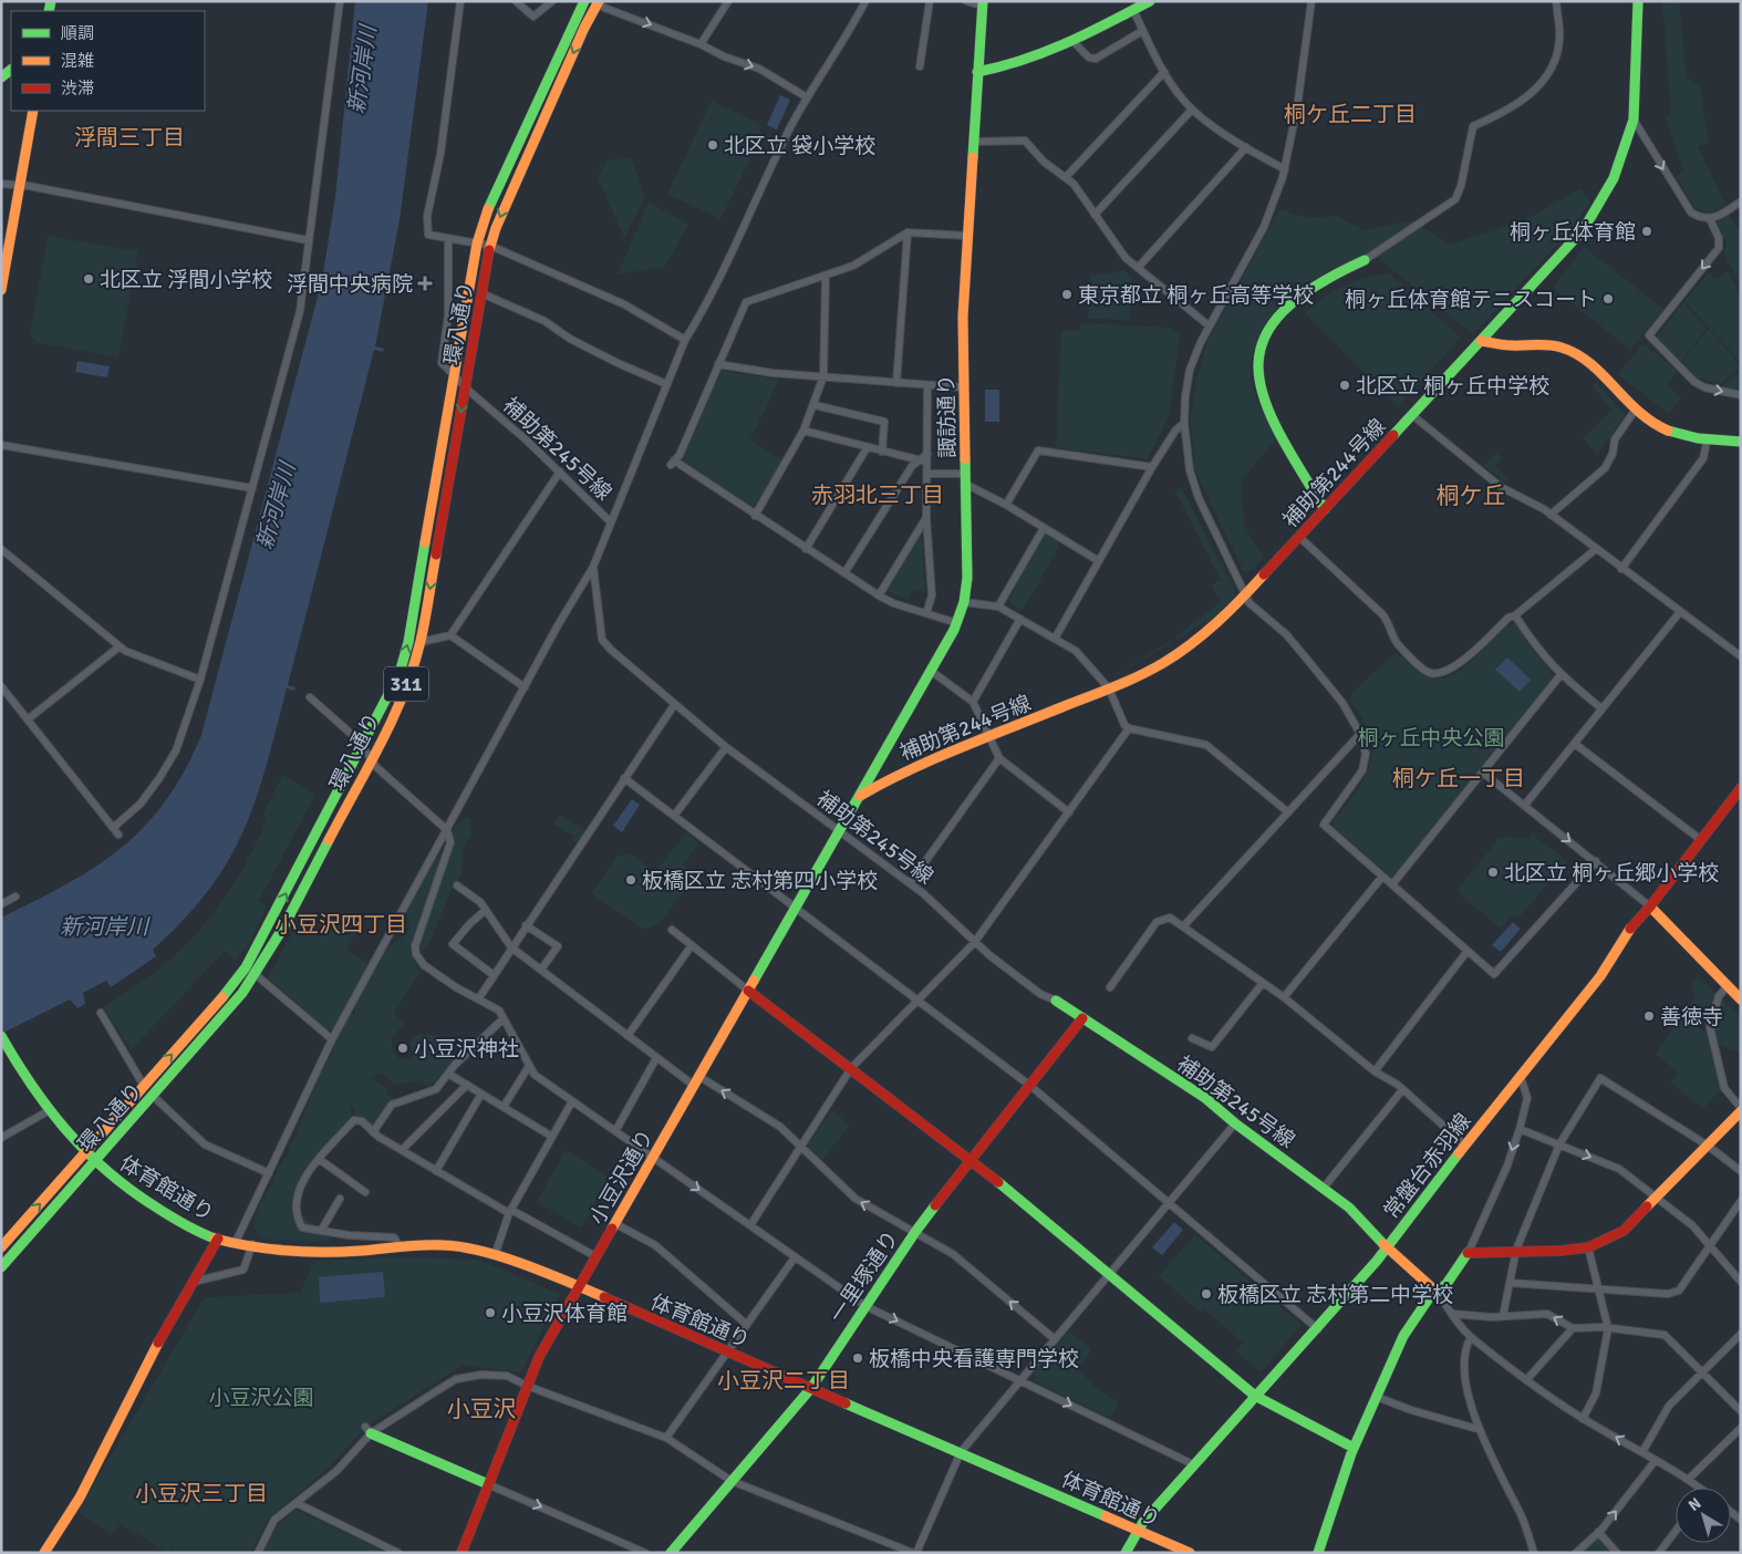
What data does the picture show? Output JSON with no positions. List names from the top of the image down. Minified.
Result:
{"streets":{"street":["環八通り","諏訪通り","補助第245号線","補助第244号線","311","常盤台赤羽線","小豆沢通り","体育館通り","一里塚通り"]},"crossings":[["環八通り","補助第245号線"],["環八通り","体育館通り"],["諏訪通り","補助第245号線"],["諏訪通り","補助第244号線"],["諏訪通り","小豆沢通り"],["補助第245号線","常盤台赤羽線"],["補助第245号線","小豆沢通り"],["補助第245号線","一里塚通り"],["常盤台赤羽線","体育館通り"],["小豆沢通り","体育館通り"],["体育館通り","一里塚通り"]],"districts":["桐ケ丘二丁目","浮間三丁目","赤羽北三丁目","桐ケ丘","桐ケ丘一丁目","小豆沢四丁目","小豆沢二丁目","小豆沢","小豆沢三丁目"],"water":["新河岸川"],"parks":["桐ヶ丘中央公園","小豆沢公園"],"places":{"other":["北区立 袋小学校","桐ヶ丘体育館","北区立 浮間小学校","東京都立 桐ヶ丘高等学校","桐ヶ丘体育館テニスコート","北区立 桐ヶ丘中学校","北区立 桐ヶ丘郷小学校","板橋区立 志村第四小学校","善徳寺","小豆沢神社","板橋区立 志村第二中学校","小豆沢体育館","板橋中央看護専門学校"],"health":["浮間中央病院"]},"legend":["順調","混雑","渋滞"],"north":"top left"}
